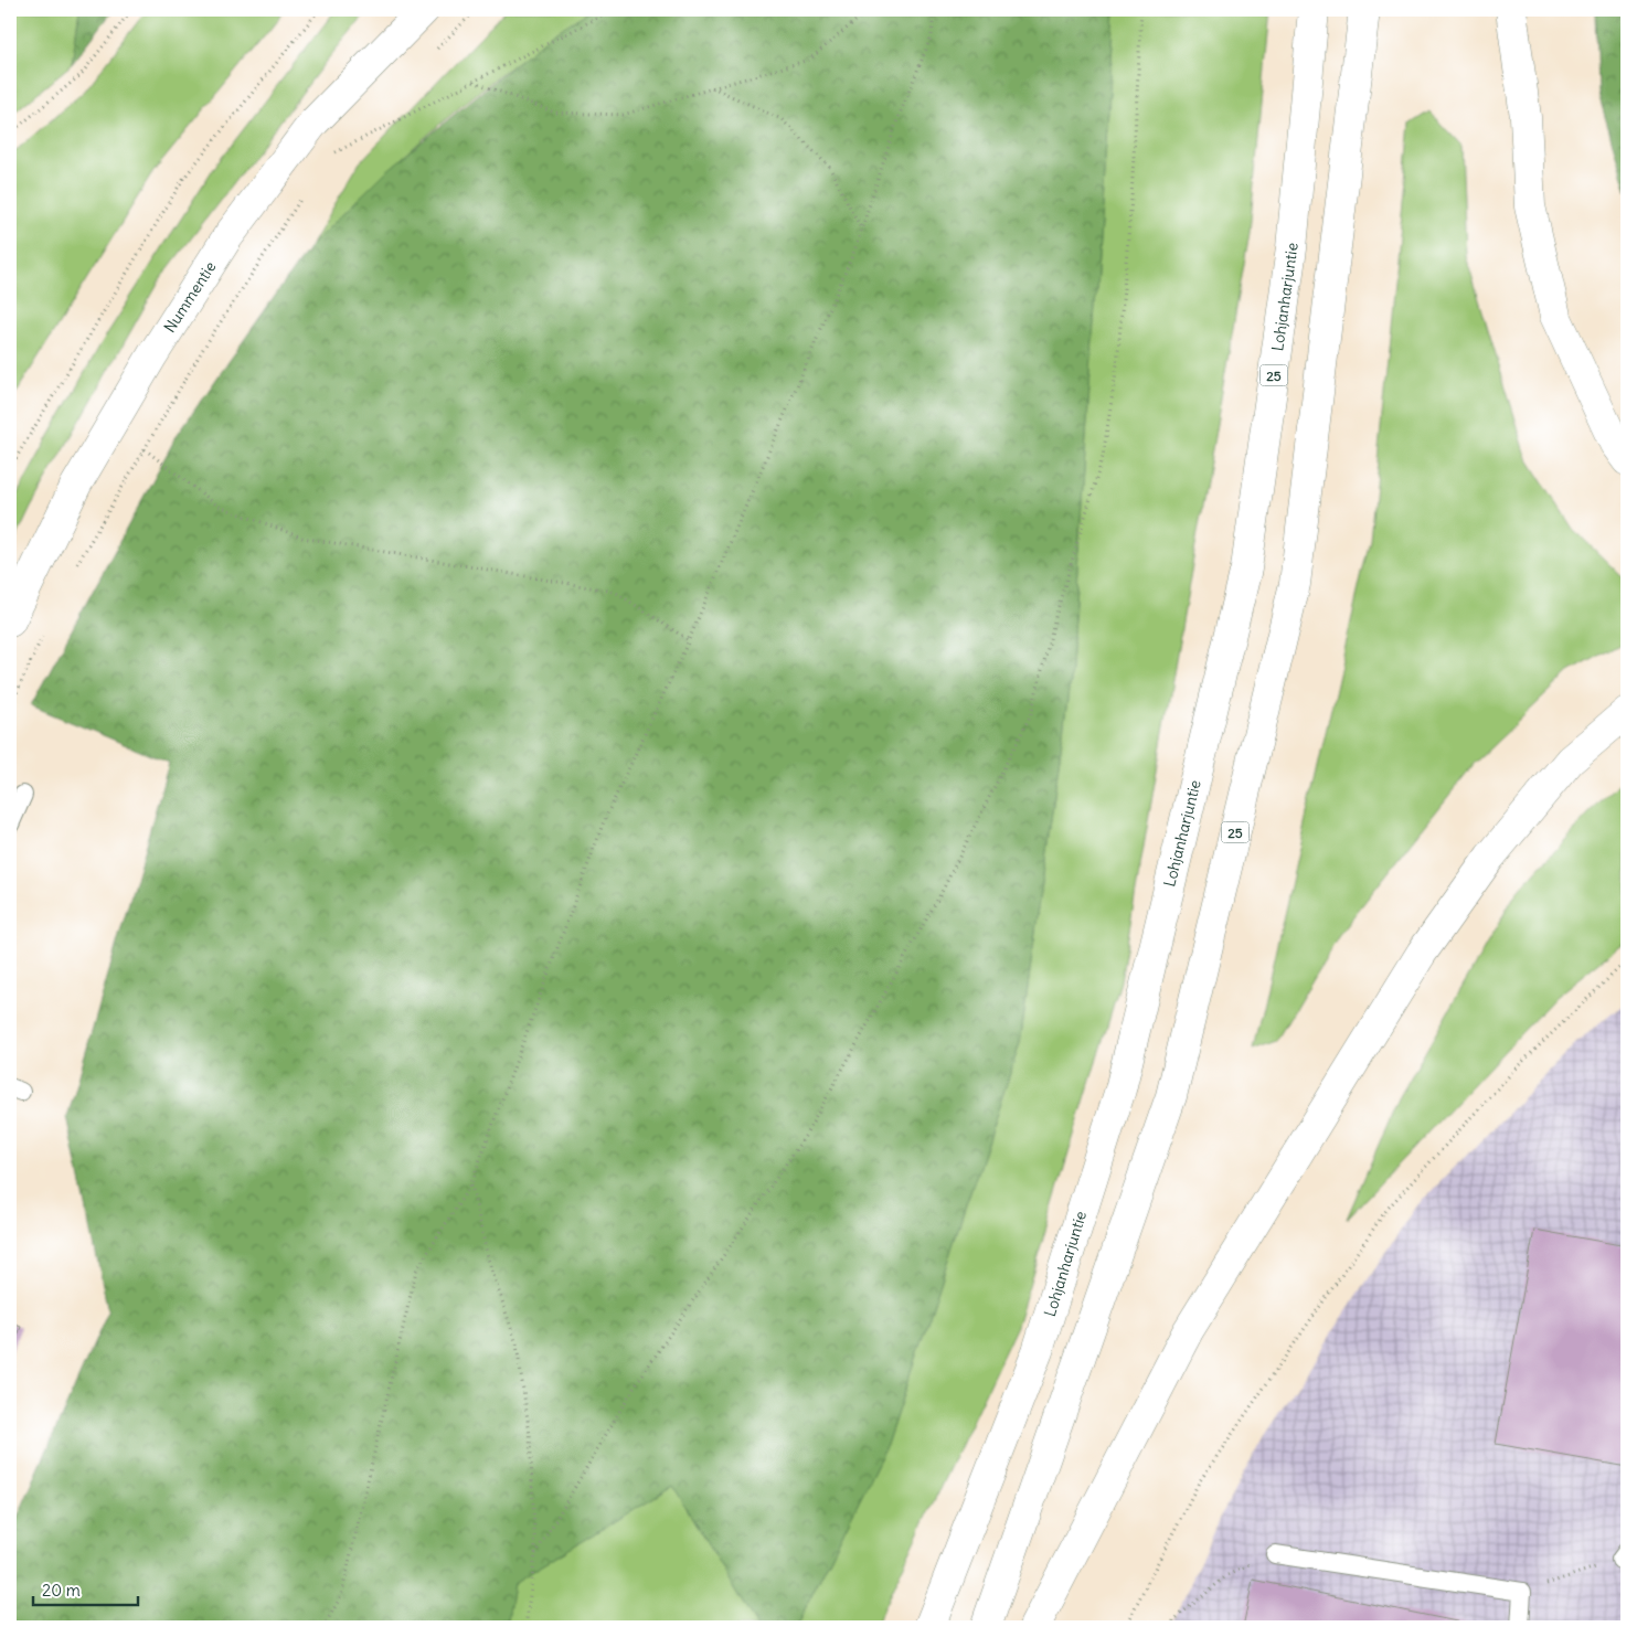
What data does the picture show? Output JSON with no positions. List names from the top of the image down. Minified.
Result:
{"streets":{"main road":["Nummentie","Lohjanharjuntie","25"]},"scale_bar":"20 m"}
